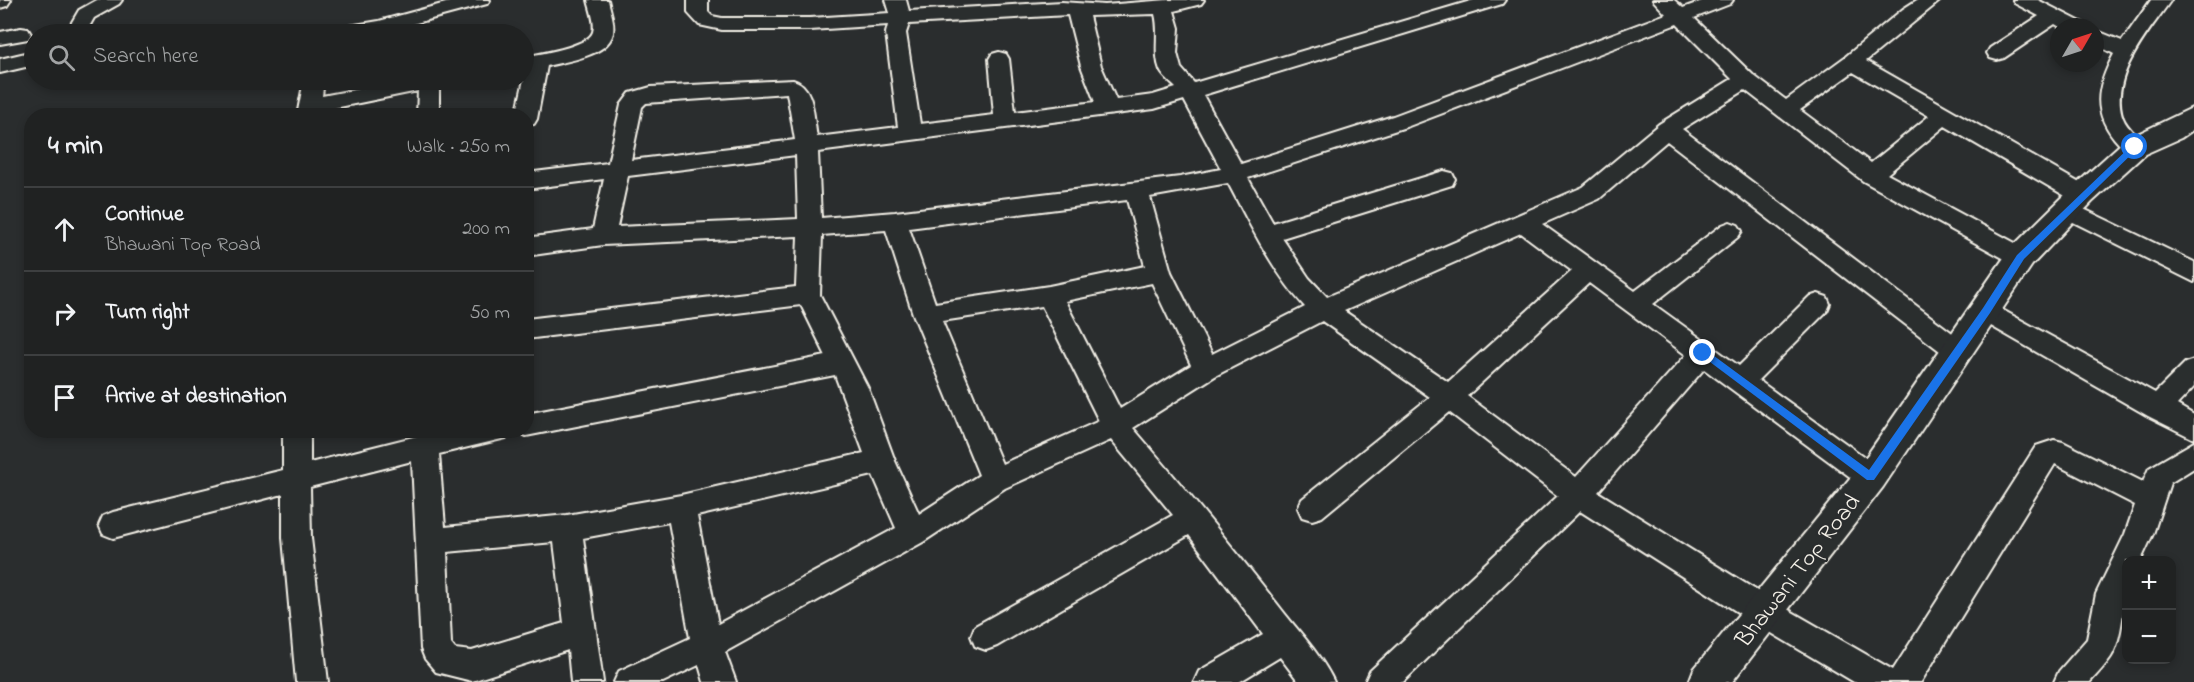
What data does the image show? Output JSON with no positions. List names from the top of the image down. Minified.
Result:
{"streets":{"street":["Bhawani Top Road"]},"north":"top right","page":{"search":"Search here","heading":["4 min","Walk · 250 m"],"list":[["Continue","Bhawani Top Road","200 m"],["Turn right","50 m"],"Arrive at destination"],"map_buttons":["+","−"]}}
